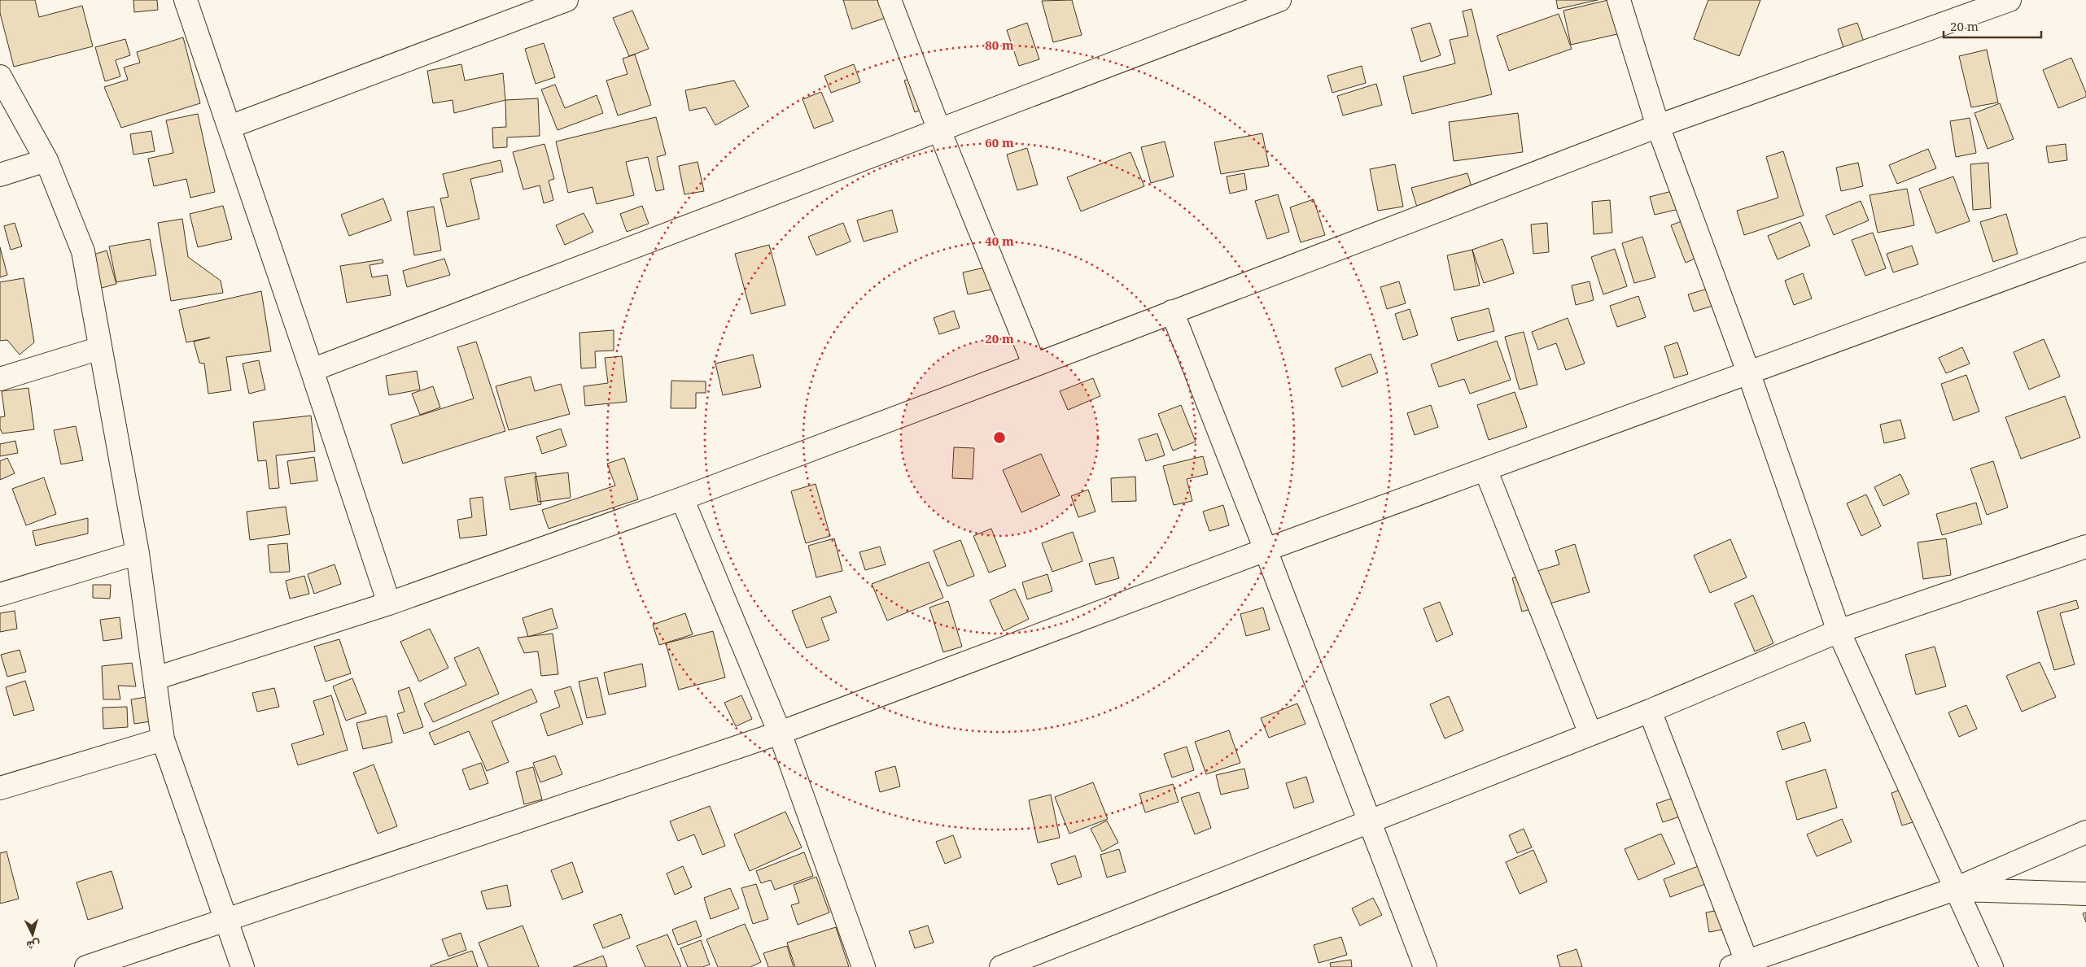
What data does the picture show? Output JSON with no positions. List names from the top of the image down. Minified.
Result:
{"scale_bar":"20 m","north":"bottom","rings":["80 m","60 m","40 m","20 m"]}
